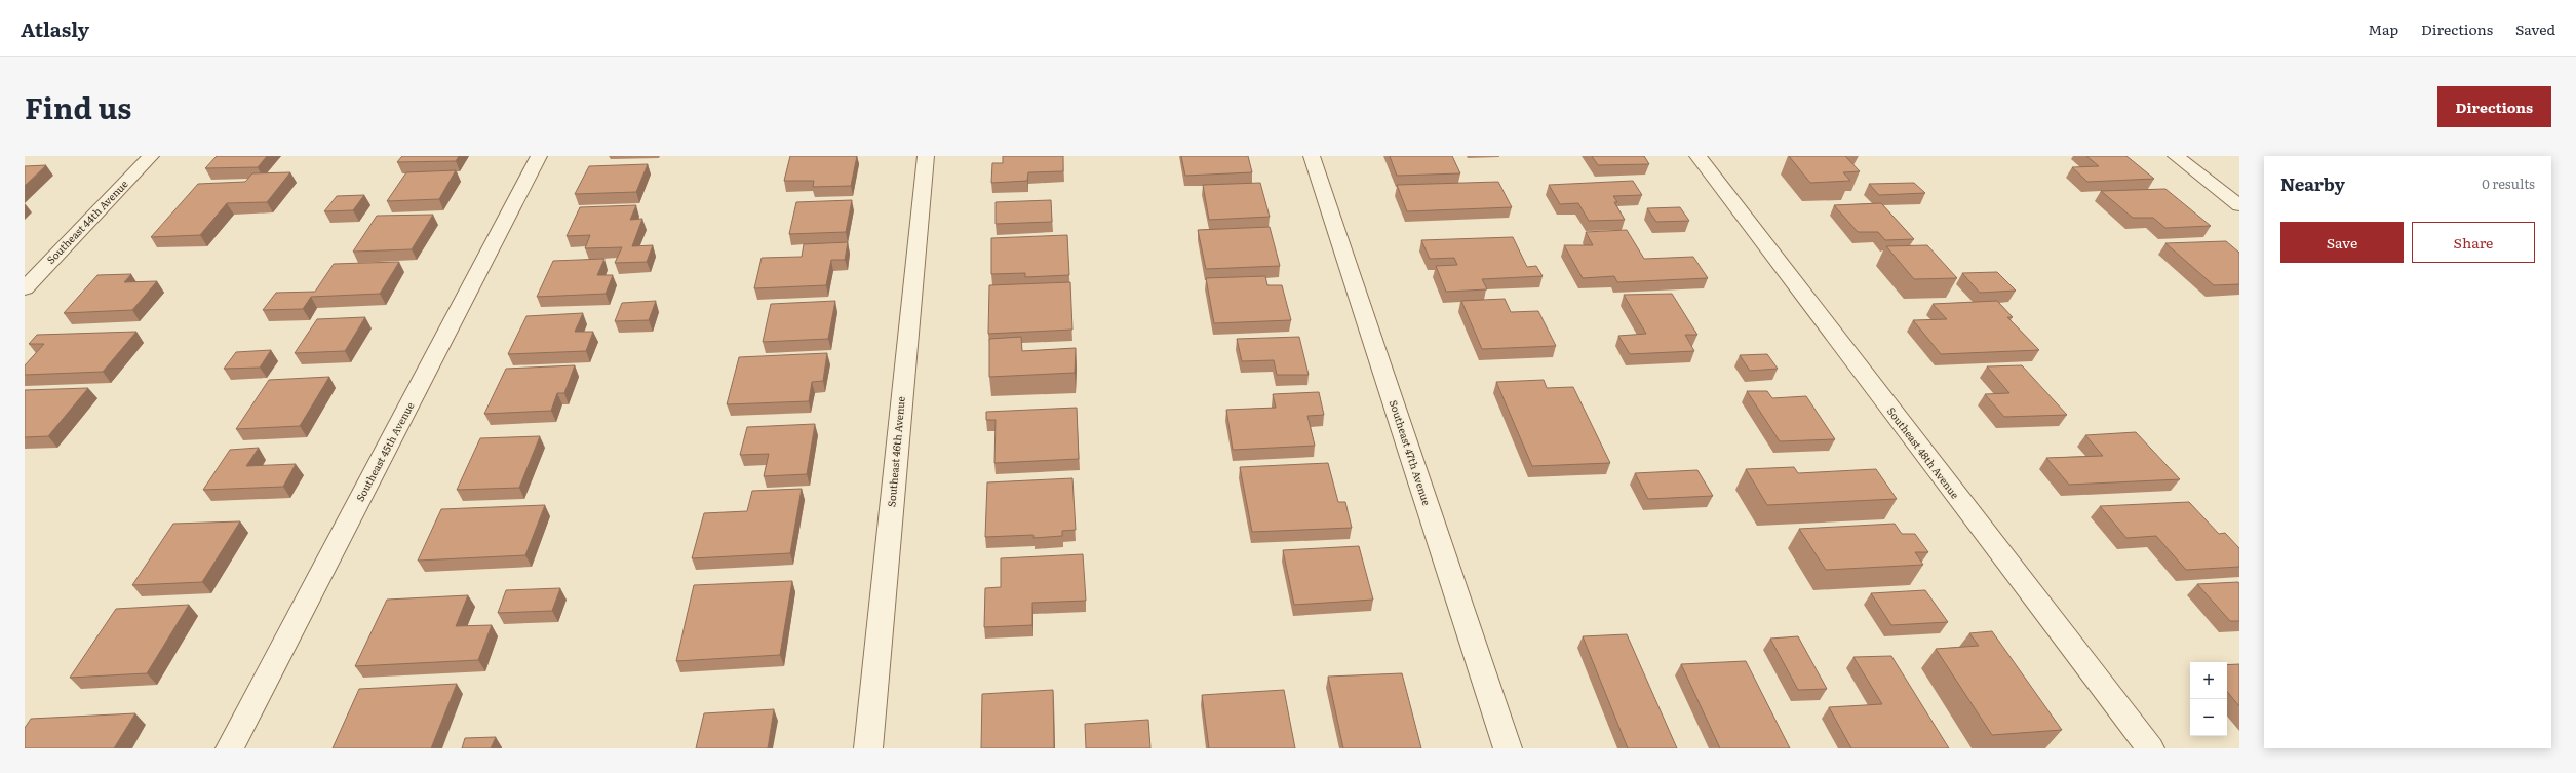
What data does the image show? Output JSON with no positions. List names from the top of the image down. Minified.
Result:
{"streets":{"street":["Southeast 44th Avenue","Southeast 45th Avenue","Southeast 46th Avenue","Southeast 47th Avenue","Southeast 48th Avenue"]},"page":{"header":"Atlasly","nav":["Map","Directions","Saved"],"title":"Find us","buttons":["Directions",["Save","Share"]],"heading":["Nearby","0 results"],"map_buttons":["+","−"]}}
